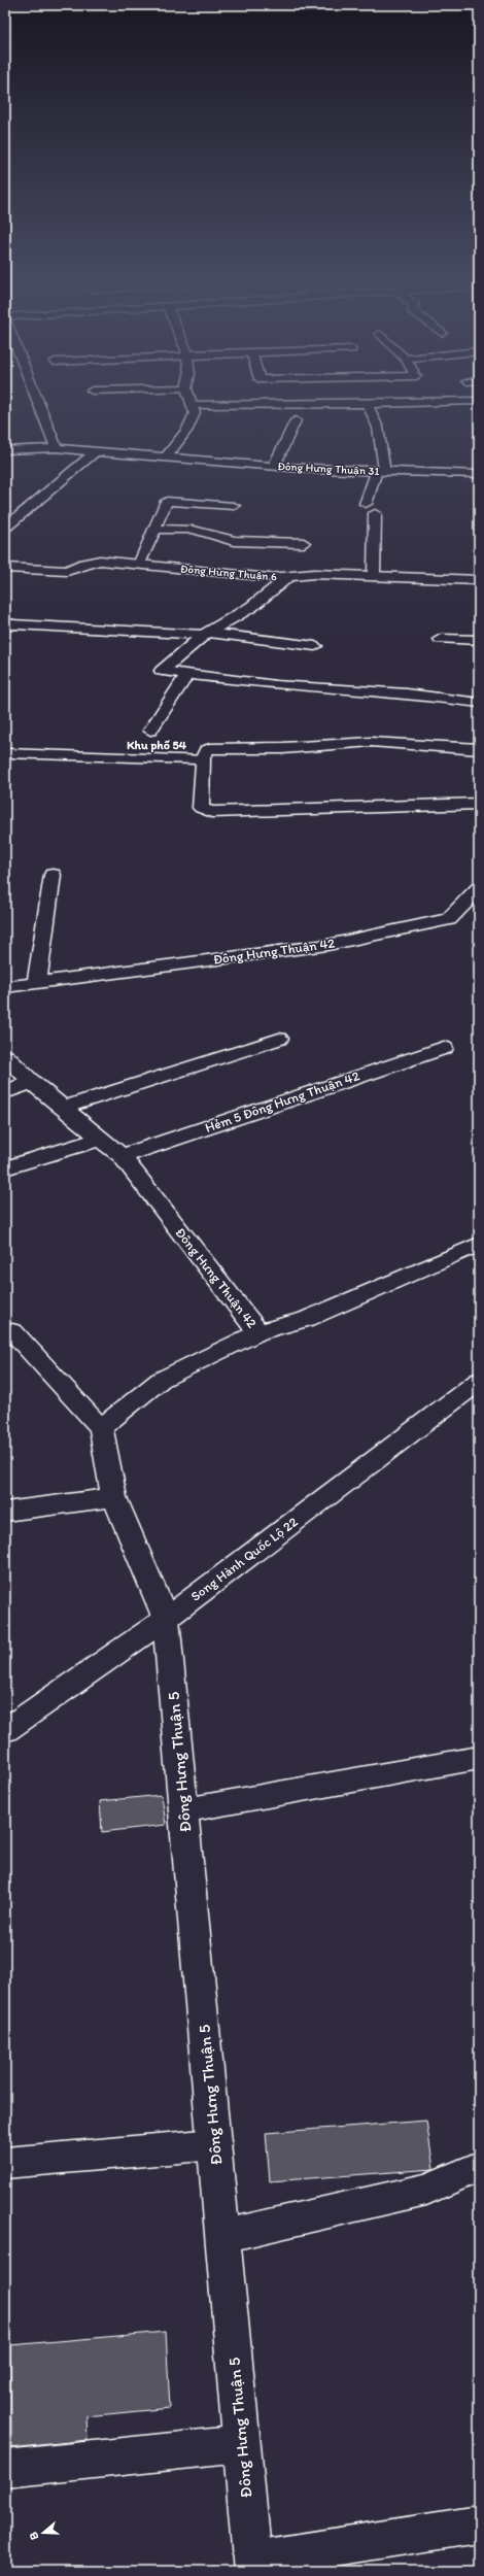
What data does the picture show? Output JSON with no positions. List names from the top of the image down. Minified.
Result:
{"streets":{"street":["Đông Hưng Thuận 31","Đông Hưng Thuận 6","Đông Hưng Thuận 42","Hẻm 5 Đông Hưng Thuận 42","Song Hành Quốc Lộ 22","Đông Hưng Thuận 5"]},"crossings":[["Đông Hưng Thuận 42","Hẻm 5 Đông Hưng Thuận 42"],["Song Hành Quốc Lộ 22","Đông Hưng Thuận 5"]],"districts":["Khu phố 54"],"north":"left"}
